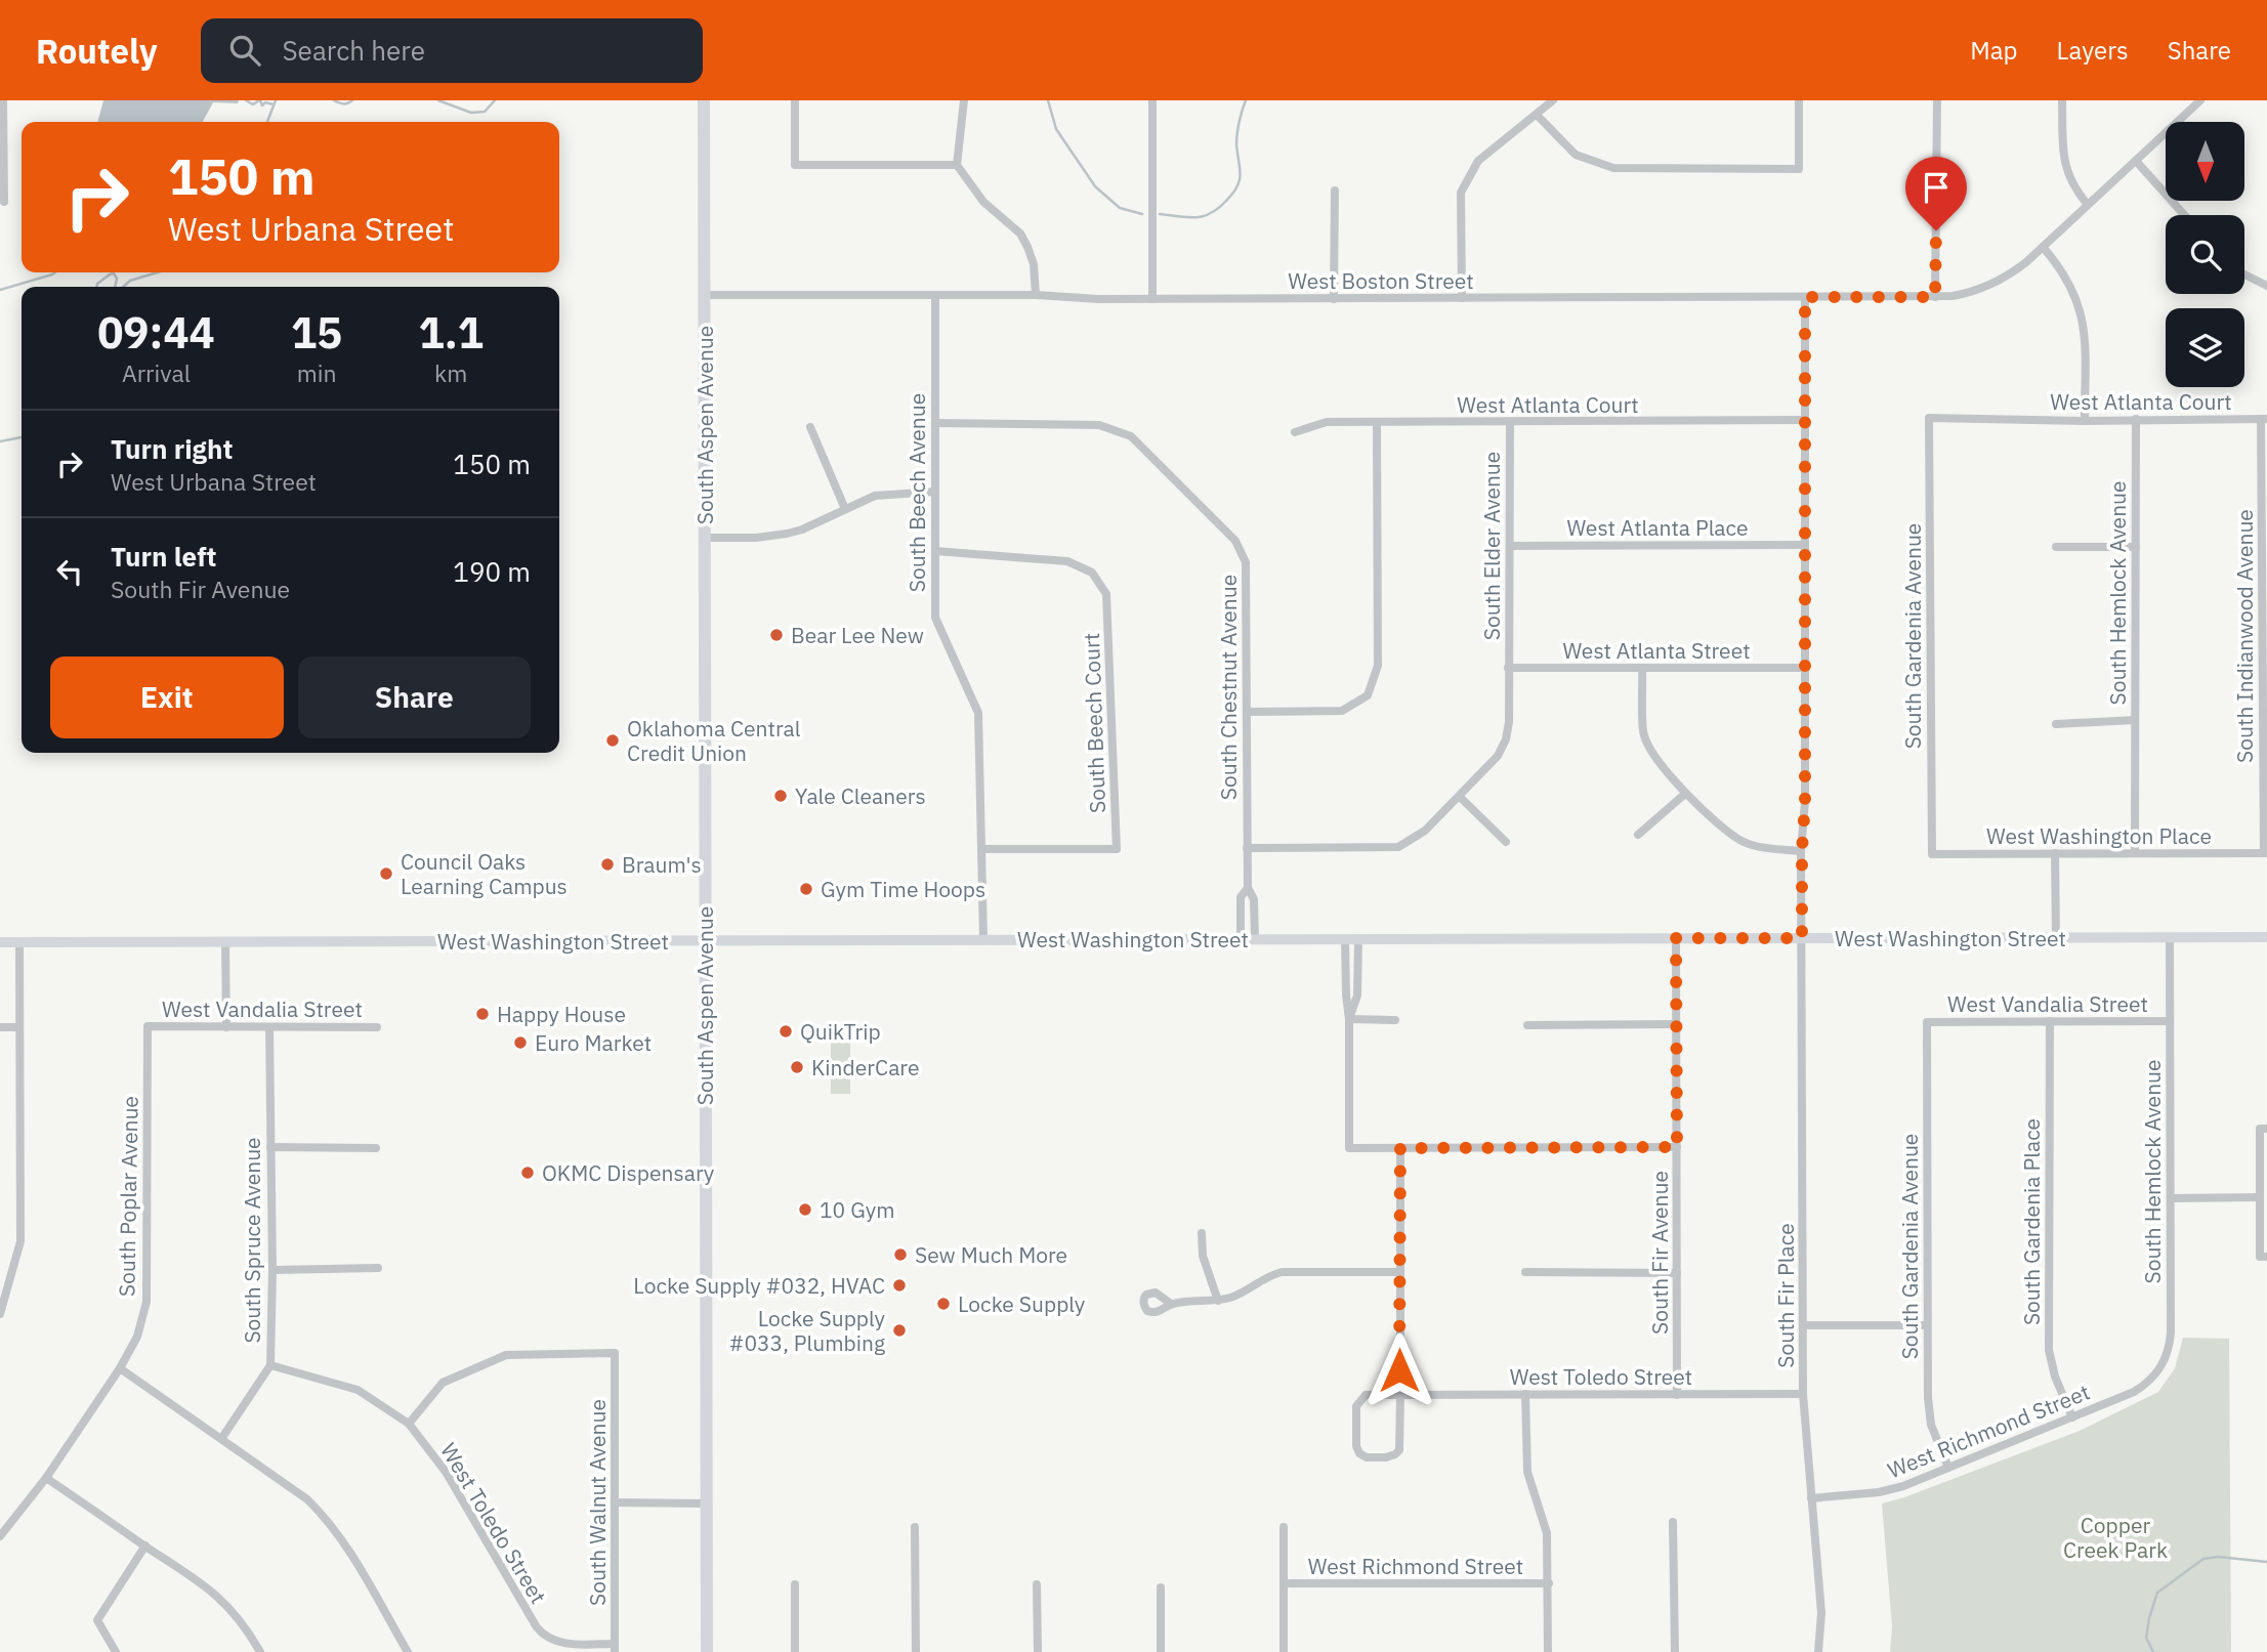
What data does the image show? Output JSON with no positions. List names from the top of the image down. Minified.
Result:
{"streets":{"main road":["South Aspen Avenue","West Washington Street"],"street":["West Boston Street","West Atlanta Court","South Beech Avenue","West Atlanta Place","South Elder Avenue","South Hemlock Avenue","South Gardenia Avenue","South Indianwood Avenue","West Atlanta Street","South Chestnut Avenue","South Beech Court","West Washington Place","West Vandalia Street","South Poplar Avenue","South Gardenia Place","South Spruce Avenue","South Fir Avenue","South Fir Place","West Toledo Street","West Richmond Street","South Walnut Avenue"]},"crossings":[["West Boston Street","South Aspen Avenue"],["West Boston Street","South Beech Avenue"],["West Atlanta Court","South Elder Avenue"],["West Atlanta Court","South Hemlock Avenue"],["West Atlanta Court","South Gardenia Avenue"],["West Atlanta Court","South Indianwood Avenue"],["South Aspen Avenue","West Washington Street"],["South Beech Avenue","South Chestnut Avenue"],["South Beech Avenue","South Beech Court"],["South Beech Avenue","West Washington Street"],["West Atlanta Place","South Elder Avenue"],["South Elder Avenue","West Atlanta Street"],["South Hemlock Avenue","West Washington Place"],["South Hemlock Avenue","West Washington Street"],["South Hemlock Avenue","West Vandalia Street"],["South Hemlock Avenue","West Richmond Street"],["South Gardenia Avenue","West Washington Place"],["South Gardenia Avenue","West Vandalia Street"],["South Gardenia Avenue","West Richmond Street"],["South Indianwood Avenue","West Washington Place"],["South Chestnut Avenue","West Washington Street"],["West Washington Street","South Fir Avenue"],["West Washington Street","South Fir Place"],["West Vandalia Street","South Poplar Avenue"],["West Vandalia Street","South Gardenia Place"],["West Vandalia Street","South Spruce Avenue"],["South Gardenia Place","West Richmond Street"],["South Spruce Avenue","West Toledo Street"],["South Fir Avenue","West Toledo Street"],["South Fir Place","West Toledo Street"],["South Fir Place","West Richmond Street"],["West Toledo Street","South Walnut Avenue"]],"parks":["Copper Creek Park"],"places":["Bear Lee New","Oklahoma Central Credit Union","Yale Cleaners","Braum's","Council Oaks Learning Campus","Gym Time Hoops","Happy House","QuikTrip","Euro Market","KinderCare","OKMC Dispensary","10 Gym","Sew Much More","Locke Supply #032, HVAC","Locke Supply","Locke Supply #033, Plumbing"],"north":"bottom","page":{"header":"Routely","search":"Search here","nav":["Map","Layers","Share"],"turn":["150 m","West Urbana Street"],"eta":["09:44","Arrival","15","min","1.1","km"],"list":[{"name":"Turn right","note":"West Urbana Street","value":"150 m"},{"name":"Turn left","note":"South Fir Avenue","value":"190 m"}],"buttons":["Exit","Share"]}}
